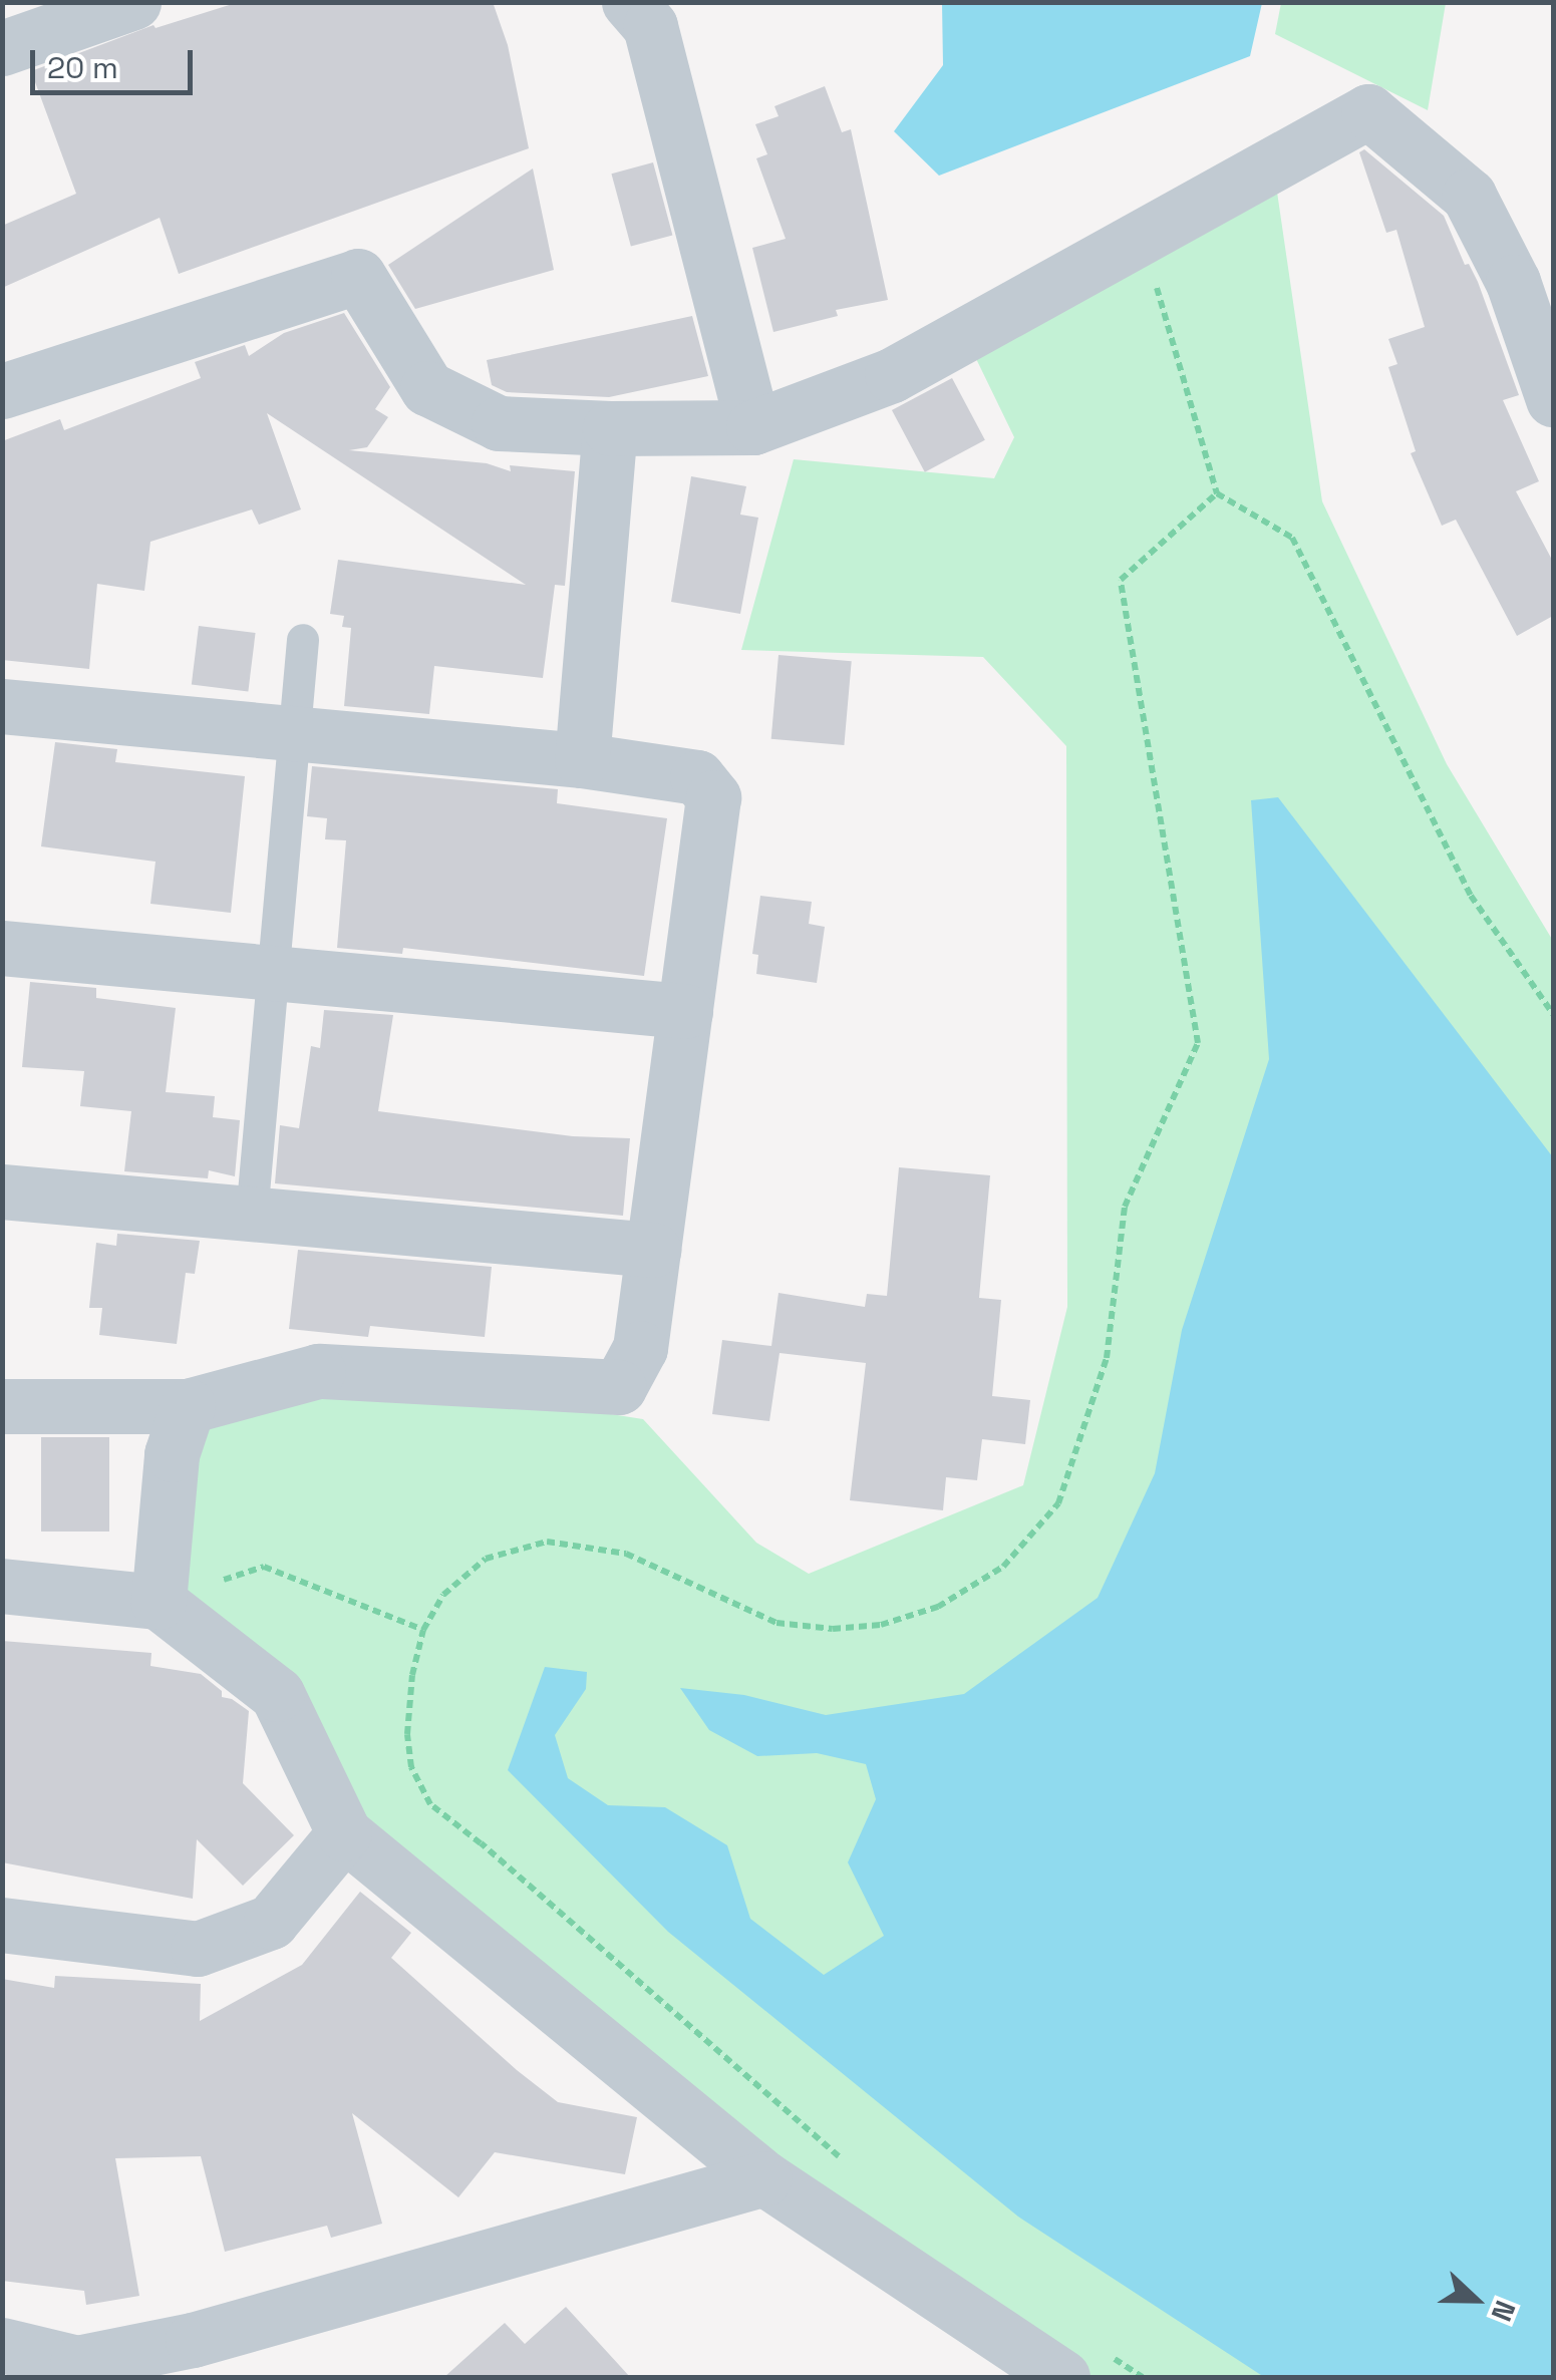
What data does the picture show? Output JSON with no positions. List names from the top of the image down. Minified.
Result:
{"scale_bar":"20 m","north":"right"}
